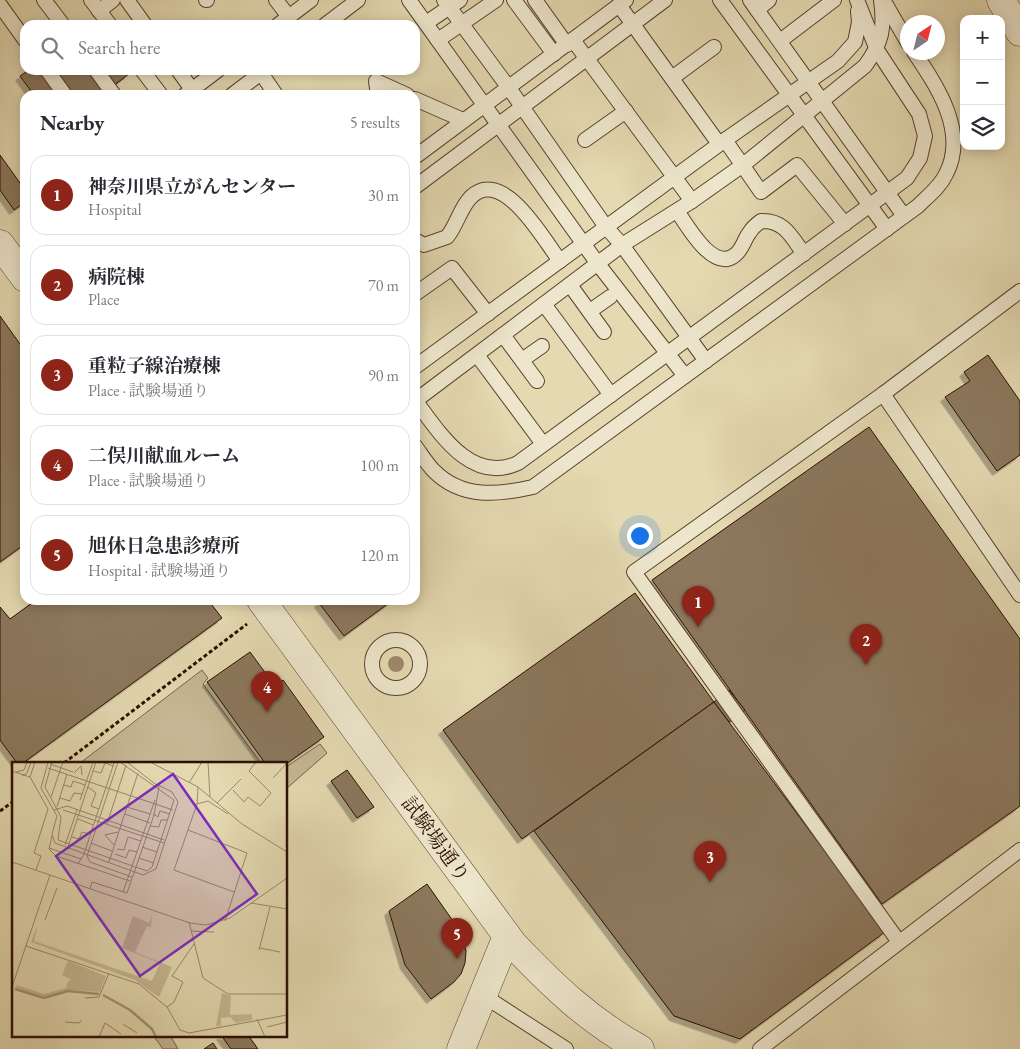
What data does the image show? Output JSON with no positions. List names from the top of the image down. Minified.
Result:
{"streets":{"street":["試験場通り"]},"north":"top right","page":{"map_buttons":["+","−"],"search":"Search here","heading":["Nearby","5 results"],"list":[{"mark":"1","name":"神奈川県立がんセンター","note":"Hospital","value":"30 m"},{"mark":"2","name":"病院棟","note":"Place","value":"70 m"},{"mark":"3","name":"重粒子線治療棟","note":"Place · 試験場通り","value":"90 m"},{"mark":"4","name":"二俣川献血ルーム","note":"Place · 試験場通り","value":"100 m"},{"mark":"5","name":"旭休日急患診療所","note":"Hospital · 試験場通り","value":"120 m"}],"pins":["1","2","4","3","5"]}}
